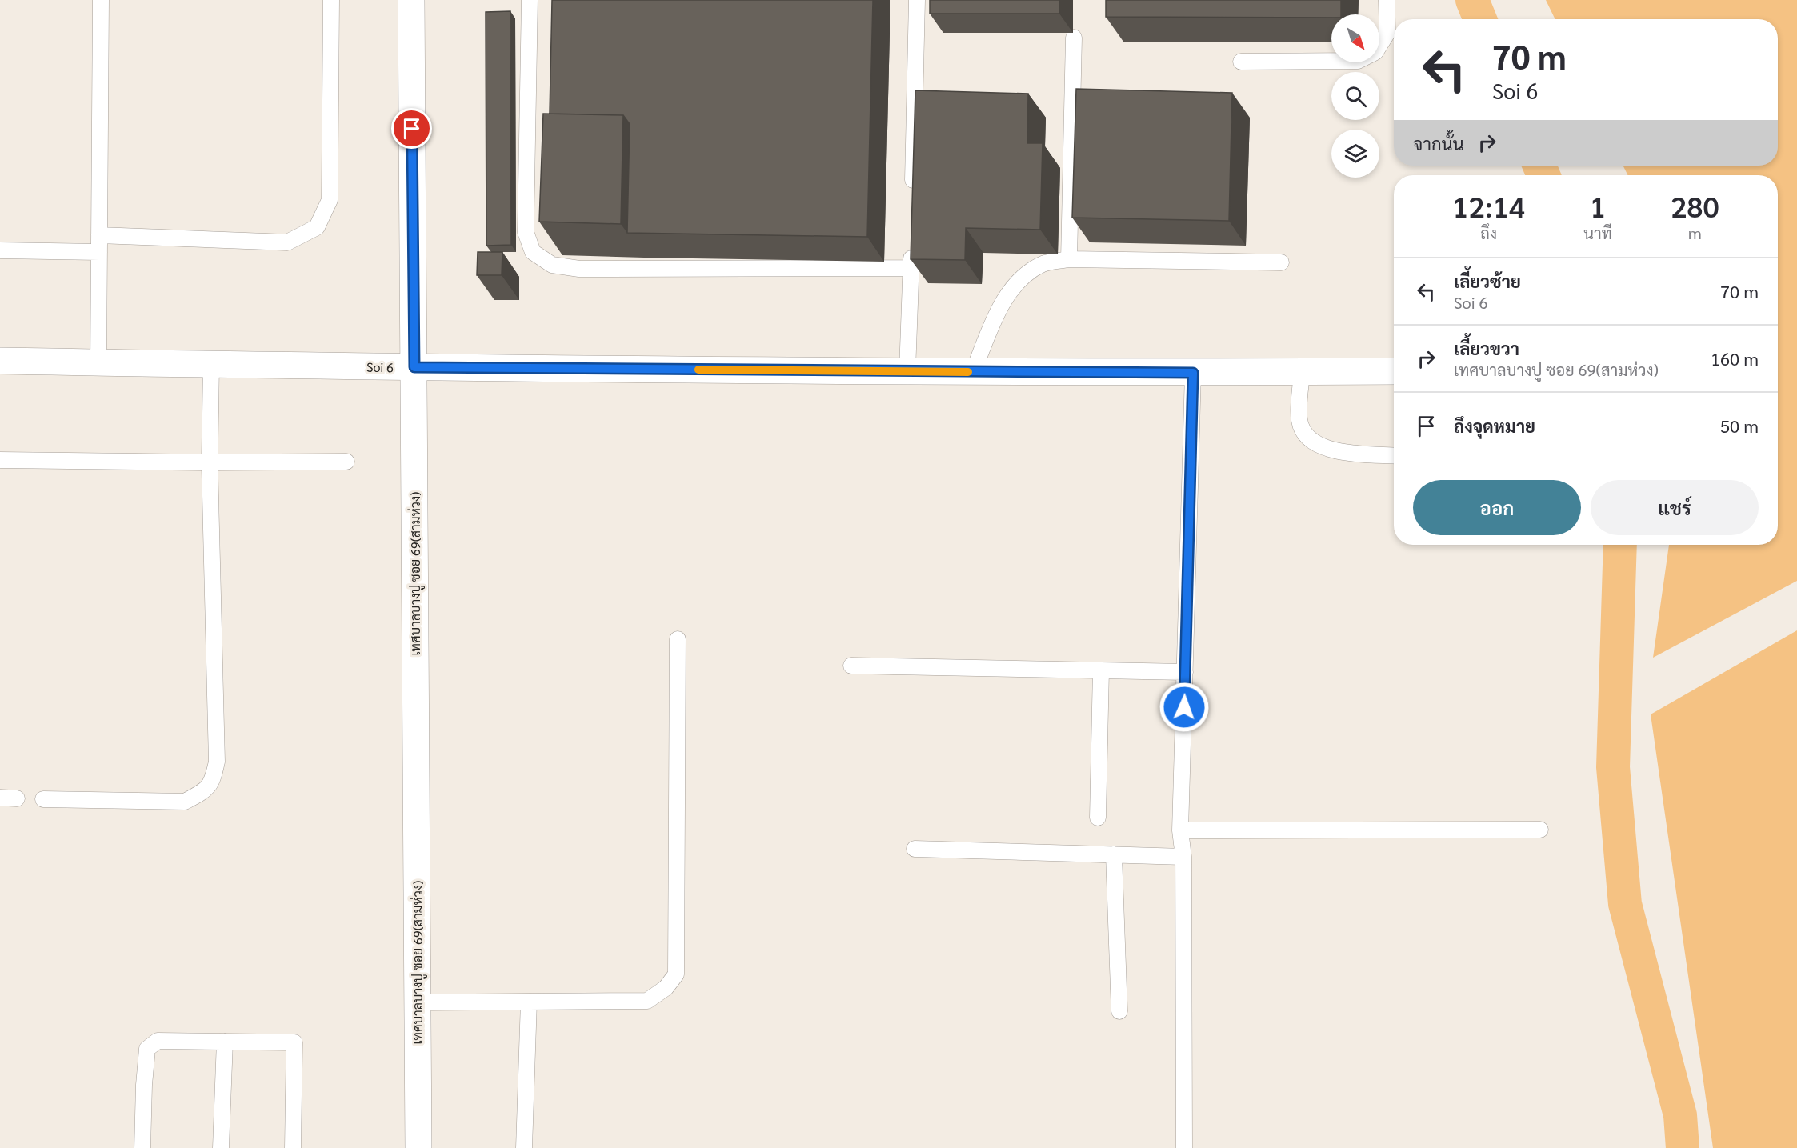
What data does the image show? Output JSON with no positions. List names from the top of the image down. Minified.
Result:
{"streets":{"street":["Soi 6","เทศบาลบางปู ซอย 69(สามห่วง)"]},"crossings":[["Soi 6","เทศบาลบางปู ซอย 69(สามห่วง)"]],"north":"bottom right","page":{"turn":["70 m","Soi 6"],"then":"จากนั้น","eta":["12:14","ถึง","1","นาที","280","m"],"list":[{"name":"เลี้ยวซ้าย","note":"Soi 6","value":"70 m"},{"name":"เลี้ยวขวา","note":"เทศบาลบางปู ซอย 69(สามห่วง)","value":"160 m"},{"name":"ถึงจุดหมาย","value":"50 m"}],"buttons":["ออก","แชร์"]}}
